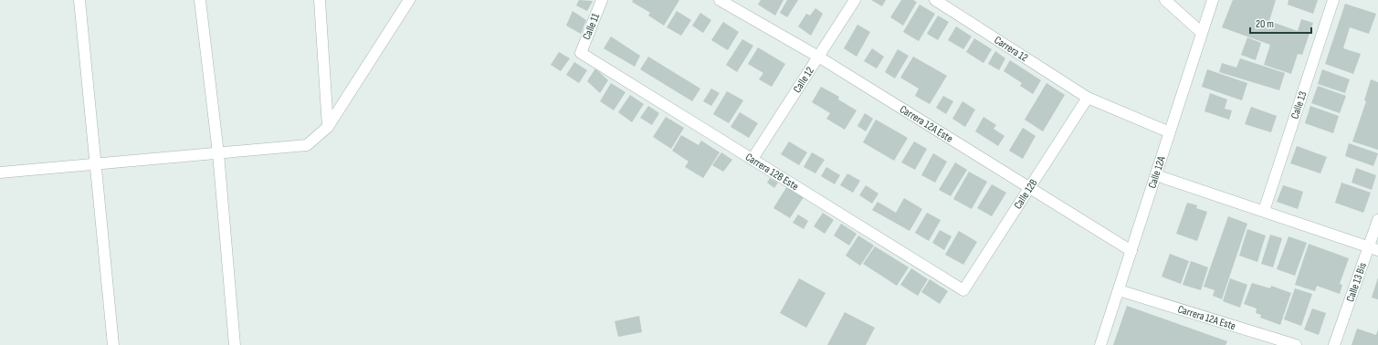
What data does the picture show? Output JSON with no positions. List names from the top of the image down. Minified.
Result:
{"streets":{"street":["Calle 11","Carrera 12","Calle 12","Calle 13","Carrera 12A Este","Carrera 12B Este","Calle 12A","Calle 12B","Calle 13 Bis"]},"crossings":[["Calle 11","Carrera 12B Este"],["Carrera 12","Calle 12A"],["Carrera 12","Calle 12B"],["Calle 12","Carrera 12A Este"],["Calle 12","Carrera 12B Este"],["Carrera 12A Este","Calle 12A"],["Carrera 12A Este","Calle 12B"],["Carrera 12B Este","Calle 12B"]],"scale_bar":"20 m"}
